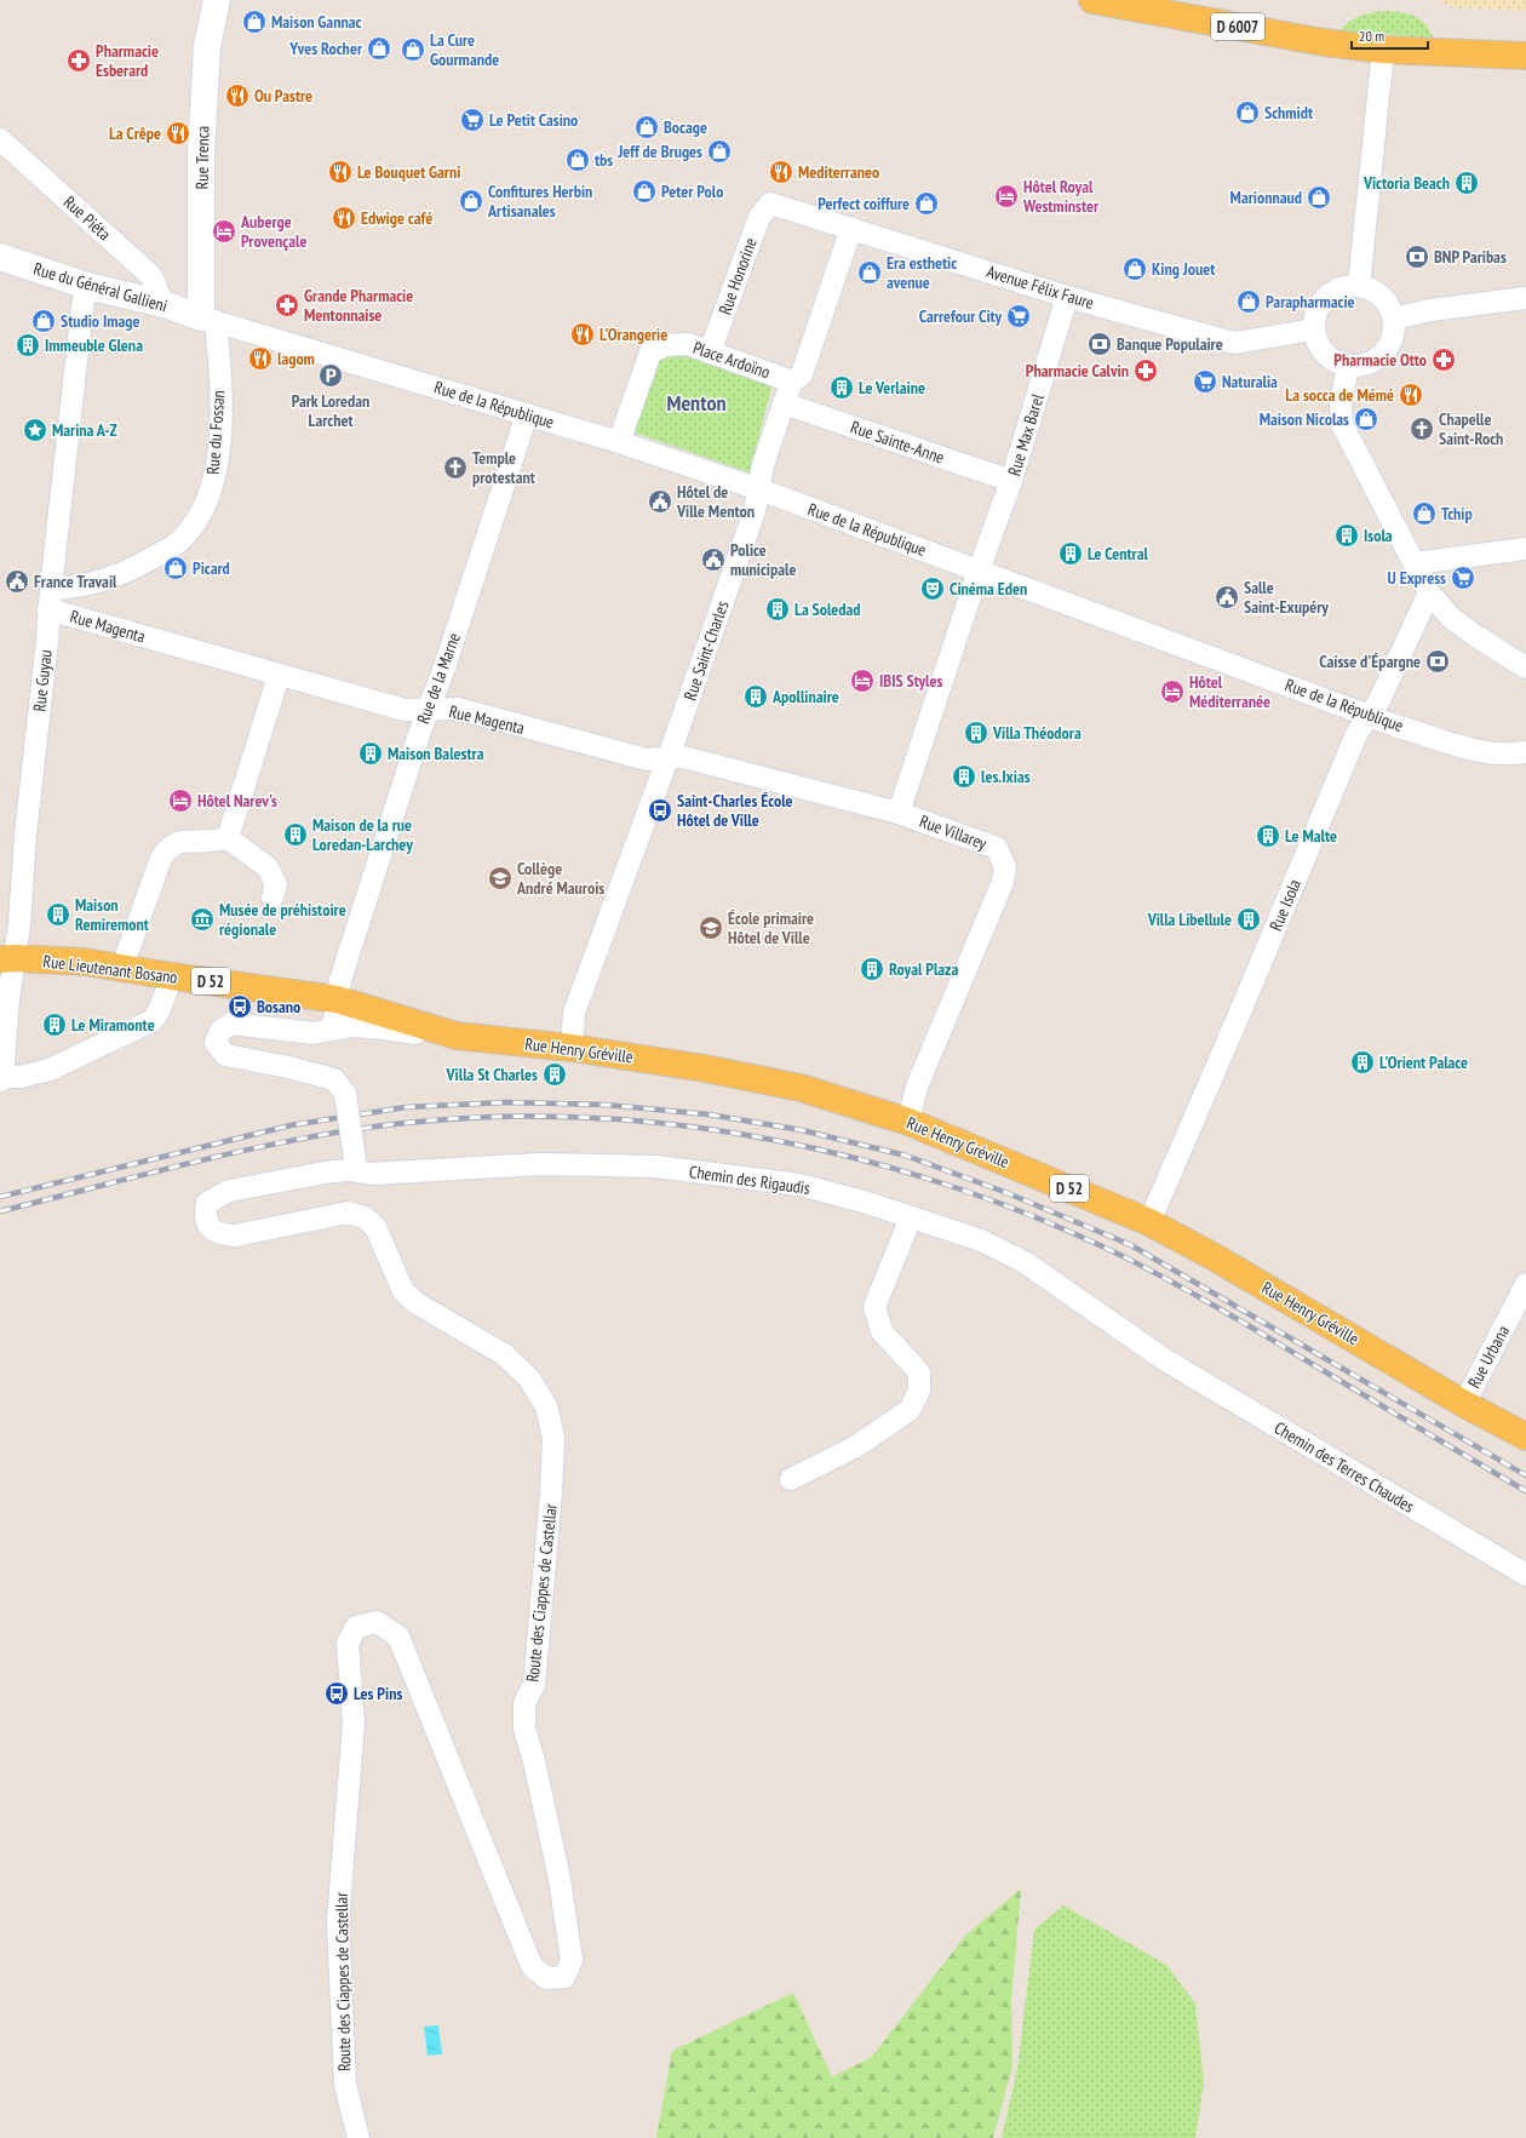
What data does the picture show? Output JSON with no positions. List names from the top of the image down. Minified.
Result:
{"streets":{"main road":["D 6007","Rue Lieutenant Bosano","D 52","Rue Henry Gréville"],"street":["Rue Trenca","Rue Piéta","Rue Honorine","Rue du Général Gallieni","Avenue Félix Faure","Place Ardoïno","Rue de la République","Rue du Fossan","Rue Max Barel","Rue Sainte-Anne","Rue Magenta","Rue Saint-Charles","Rue de la Marne","Rue Guyau","Rue Villarey","Rue Isola","Chemin des Rigaudis","Rue Urbana","Chemin des Terres Chaudes","Route des Ciappes de Castellar"]},"crossings":[["Rue Trenca","Rue du Général Gallieni"],["Rue Trenca","Rue de la République"],["Rue Trenca","Rue du Fossan"],["Rue Piéta","Rue du Général Gallieni"],["Rue Honorine","Avenue Félix Faure"],["Rue Honorine","Place Ardoïno"],["Rue du Général Gallieni","Rue de la République"],["Rue du Général Gallieni","Rue du Fossan"],["Rue du Général Gallieni","Rue Guyau"],["Avenue Félix Faure","Rue Max Barel"],["Avenue Félix Faure","Rue Saint-Charles"],["Place Ardoïno","Rue de la République"],["Place Ardoïno","Rue Saint-Charles"],["Rue de la République","Rue du Fossan"],["Rue de la République","Rue Max Barel"],["Rue de la République","Rue Saint-Charles"],["Rue de la République","Rue de la Marne"],["Rue de la République","Rue Villarey"],["Rue de la République","Rue Isola"],["Rue du Fossan","Rue Magenta"],["Rue du Fossan","Rue Guyau"],["Rue Max Barel","Rue Sainte-Anne"],["Rue Max Barel","Rue Villarey"],["Rue Sainte-Anne","Rue Saint-Charles"],["Rue Magenta","Rue Saint-Charles"],["Rue Magenta","Rue de la Marne"],["Rue Magenta","Rue Guyau"],["Rue Magenta","Rue Villarey"],["Rue Saint-Charles","Rue Henry Gréville"],["Rue de la Marne","Rue Lieutenant Bosano"],["Rue de la Marne","Rue Henry Gréville"],["Rue Guyau","Rue Lieutenant Bosano"],["Rue Villarey","Rue Henry Gréville"],["Rue Isola","Rue Henry Gréville"],["Rue Lieutenant Bosano","Rue Henry Gréville"],["Rue Henry Gréville","Rue Urbana"],["Chemin des Rigaudis","Chemin des Terres Chaudes"],["Chemin des Rigaudis","Route des Ciappes de Castellar"]],"districts":["Menton"],"places":{"shop":["Maison Gannac","Yves Rocher","La Cure Gourmande","Schmidt","Bocage","Jeff de Bruges","tbs","Peter Polo","Marionnaud","Confitures Herbin Artisanales","Perfect coiffure","King Jouet","Era esthetic avenue","Parapharmacie","Studio Image","Maison Nicolas","Tchip","Picard"],"pharmacy":["Pharmacie Esberard","Grande Pharmacie Mentonnaise","Pharmacie Otto","Pharmacie Calvin"],"restaurant":["Ou Pastre","La Crêpe","Le Bouquet Garni","Mediterraneo","Edwige café","L'Orangerie","lagom","La socca de Mémé"],"supermarket":["Le Petit Casino","Carrefour City","Naturalia","U Express"],"building":["Victoria Beach","Immeuble Glena","Le Verlaine","Isola","Le Central","La Soledad","Apollinaire","Villa Théodora","Maison Balestra","les.Ixias","Maison de la rue Loredan-Larchey","Le Malte","Maison Remiremont","Villa Libellule","Royal Plaza","Le Miramonte","L'Orient Palace","Villa St Charles"],"hotel":["Hôtel Royal Westminster","Auberge Provençale","IBIS Styles","Hôtel Méditerranée","Hôtel Narev's"],"bank":["BNP Paribas","Banque Populaire","Caisse d'Épargne"],"parking":["Park Loredan Larchet"],"church":["Chapelle Saint-Roch","Temple protestant"],"place":["Marina A-Z"],"public building":["Hôtel de Ville Menton","Police municipale","France Travail","Salle Saint-Exupéry"],"theatre":["Cinéma Eden"],"bus stop":["Saint-Charles École Hôtel de Ville","Bosano","Les Pins"],"school or university":["Collège André Maurois","École primaire Hôtel de Ville"],"museum":["Musée de préhistoire régionale"]},"scale_bar":"20 m"}
